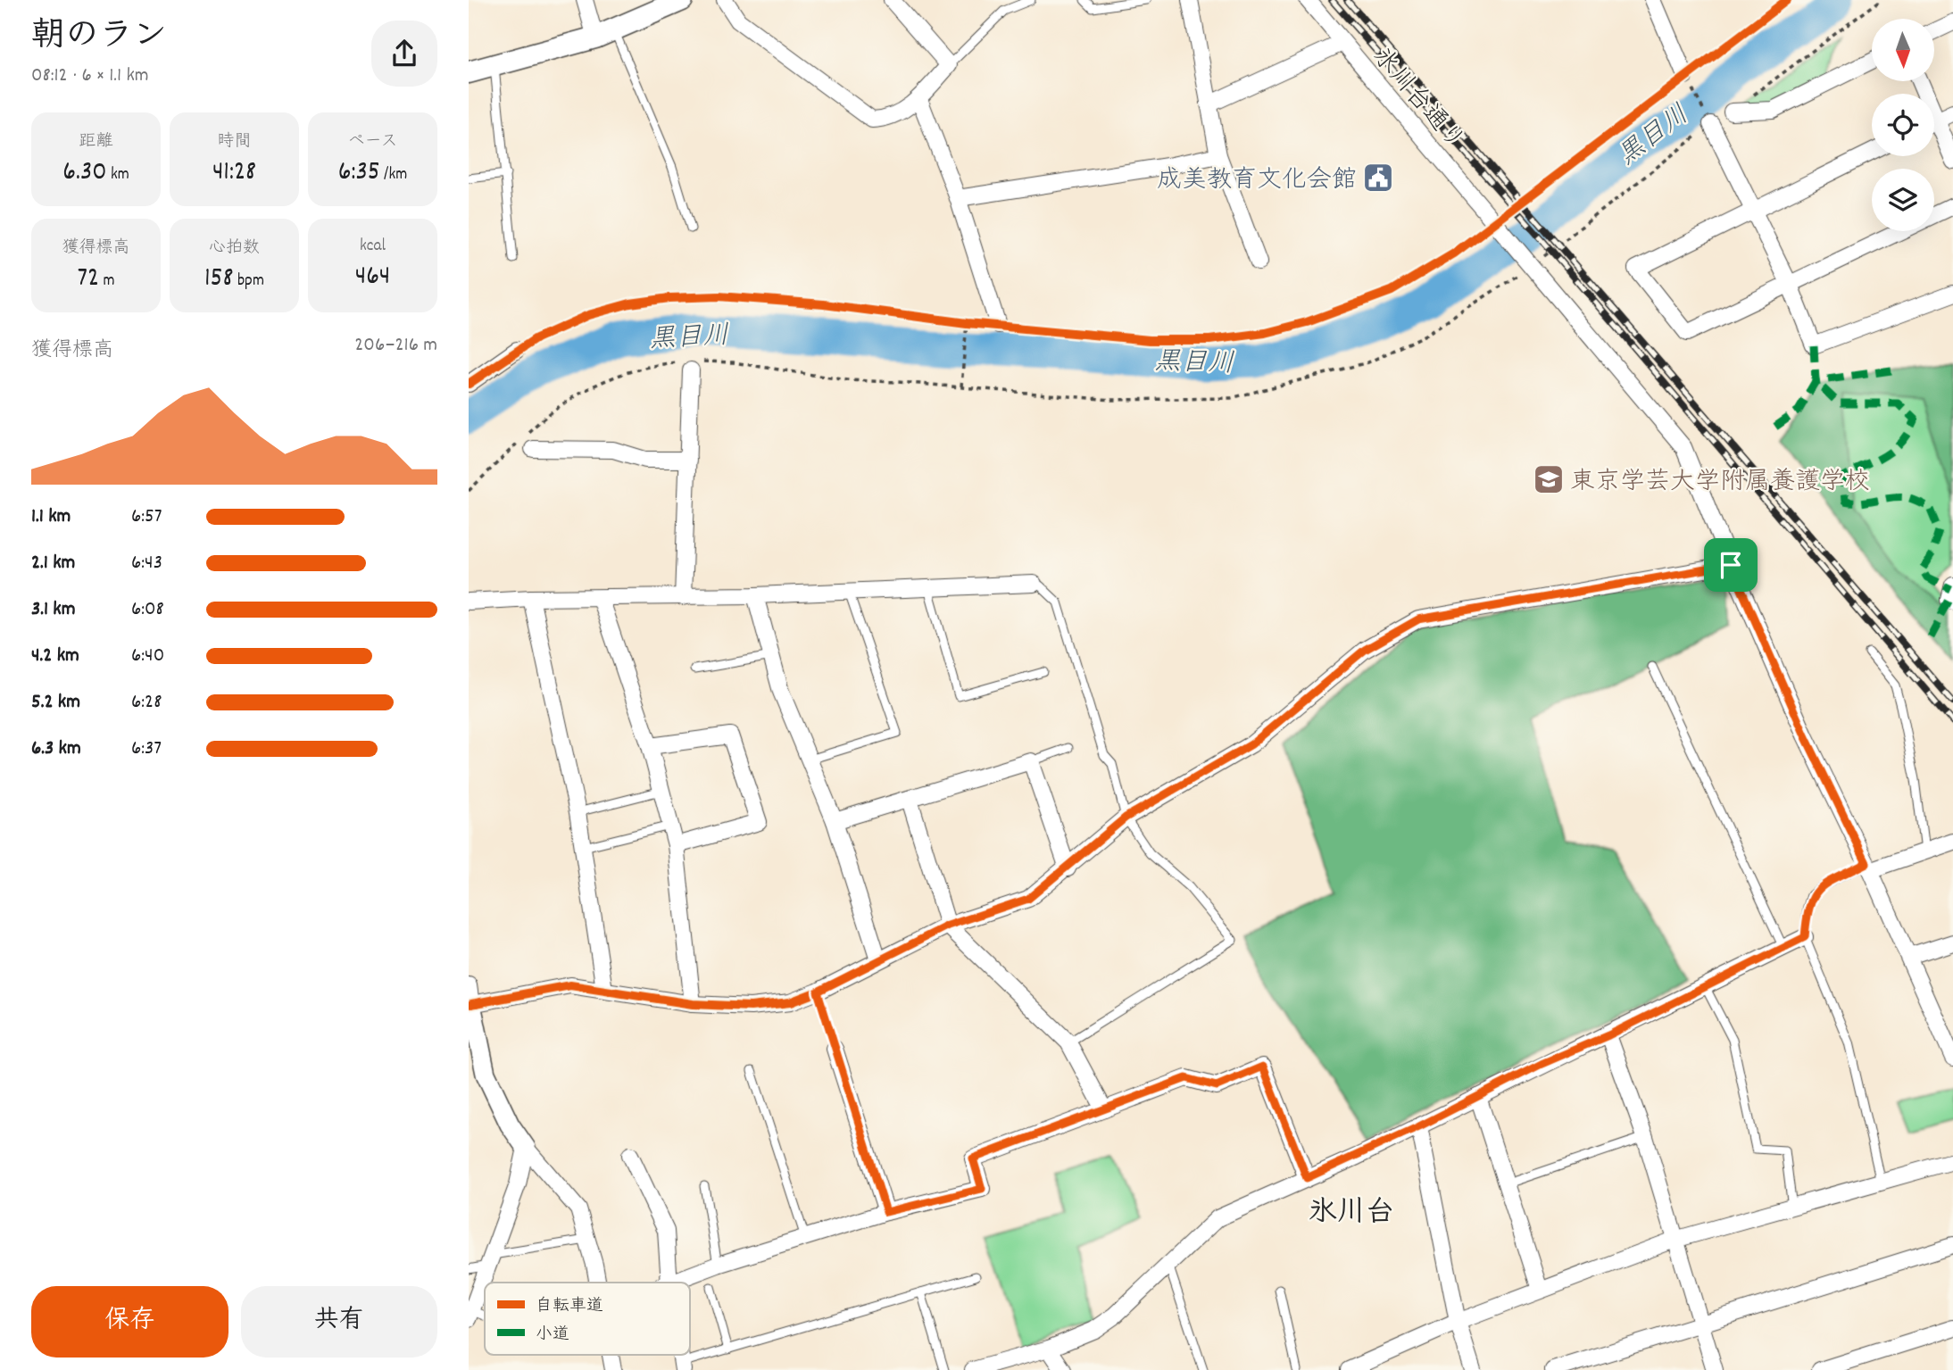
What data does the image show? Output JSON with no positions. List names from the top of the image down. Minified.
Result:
{"streets":{"street":["氷川台通り"]},"districts":["氷川台"],"water":["黒目川"],"places":{"public building":["成美教育文化会館"],"school or university":["東京学芸大学附属養護学校"]},"legend":["自転車道","小道"],"north":"bottom","page":{"heading":["朝のラン","08:12 · 6 × 1.1 km"],"stats":[["距離","6.30 km"],["時間","41:28"],["ペース","6:35 /km"],["獲得標高","72 m"],["心拍数","158 bpm"],["kcal","464"]],"chart":["獲得標高","206–216 m"],"list":[{"name":"1.1 km","note":"6:57"},{"name":"2.1 km","note":"6:43"},{"name":"3.1 km","note":"6:08"},{"name":"4.2 km","note":"6:40"},{"name":"5.2 km","note":"6:28"},{"name":"6.3 km","note":"6:37"}],"buttons":["保存","共有"]}}
